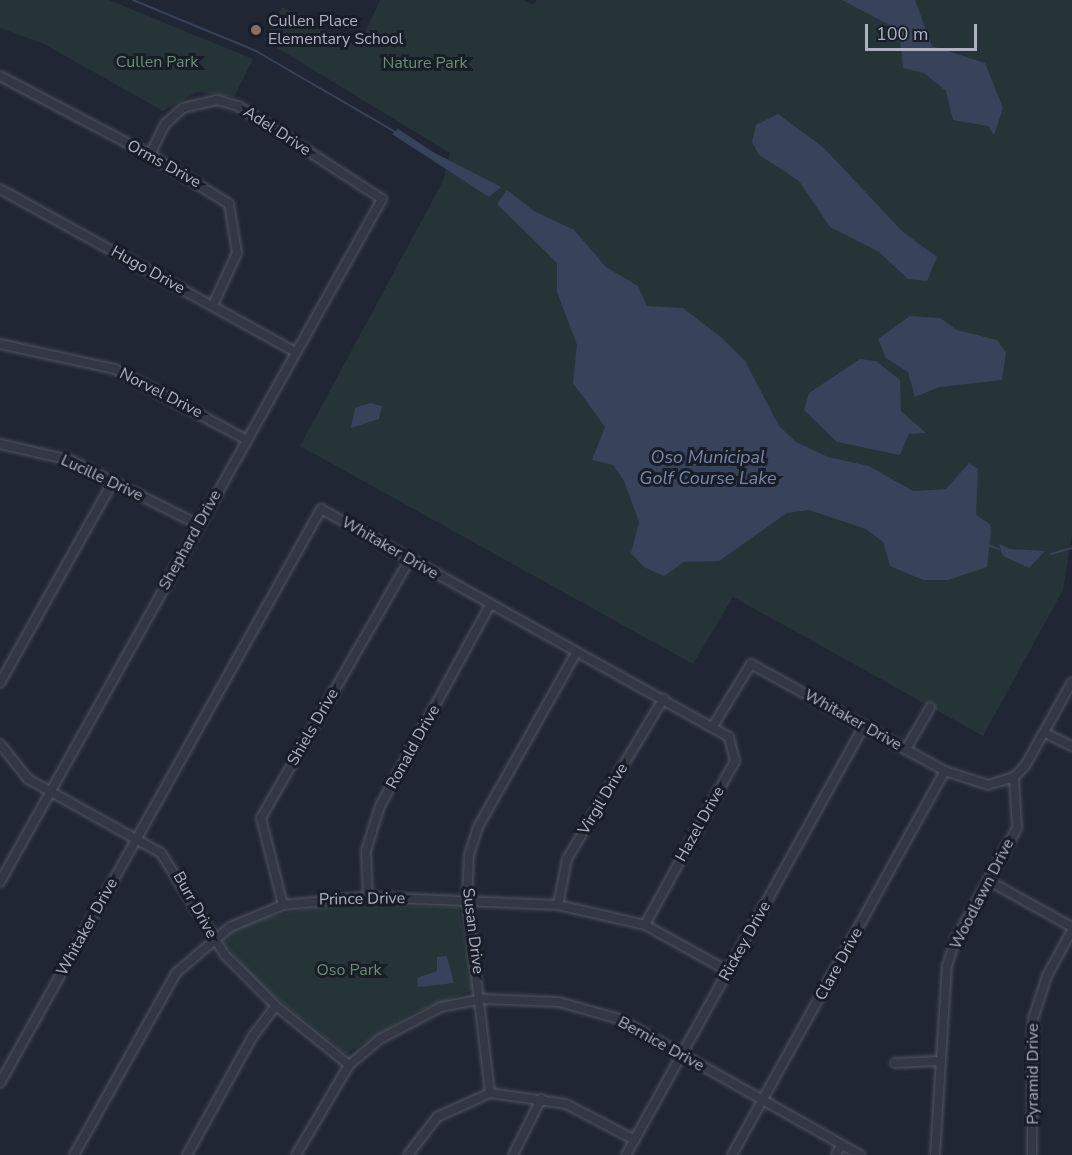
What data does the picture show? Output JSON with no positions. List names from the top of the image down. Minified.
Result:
{"streets":{"street":["Adel Drive","Orms Drive","Hugo Drive","Norvel Drive","Lucille Drive","Shephard Drive","Whitaker Drive","Shiels Drive","Ronald Drive","Virgil Drive","Hazel Drive","Woodlawn Drive","Prince Drive","Burr Drive","Susan Drive","Rickey Drive","Clare Drive","Bernice Drive","Pyramid Drive"]},"crossings":[["Adel Drive","Orms Drive"],["Adel Drive","Shephard Drive"],["Orms Drive","Hugo Drive"],["Hugo Drive","Shephard Drive"],["Norvel Drive","Shephard Drive"],["Lucille Drive","Shephard Drive"],["Shephard Drive","Burr Drive"],["Whitaker Drive","Shiels Drive"],["Whitaker Drive","Ronald Drive"],["Whitaker Drive","Virgil Drive"],["Whitaker Drive","Hazel Drive"],["Whitaker Drive","Woodlawn Drive"],["Whitaker Drive","Burr Drive"],["Whitaker Drive","Susan Drive"],["Whitaker Drive","Rickey Drive"],["Whitaker Drive","Clare Drive"],["Shiels Drive","Prince Drive"],["Ronald Drive","Prince Drive"],["Virgil Drive","Prince Drive"],["Hazel Drive","Prince Drive"],["Prince Drive","Burr Drive"],["Prince Drive","Susan Drive"],["Prince Drive","Rickey Drive"],["Burr Drive","Bernice Drive"],["Susan Drive","Bernice Drive"],["Rickey Drive","Bernice Drive"],["Clare Drive","Bernice Drive"]],"water":["Oso Municipal Golf Course Lake"],"parks":["Cullen Park","Nature Park","Oso Park"],"places":["Cullen Place Elementary School"],"scale_bar":"100 m"}
